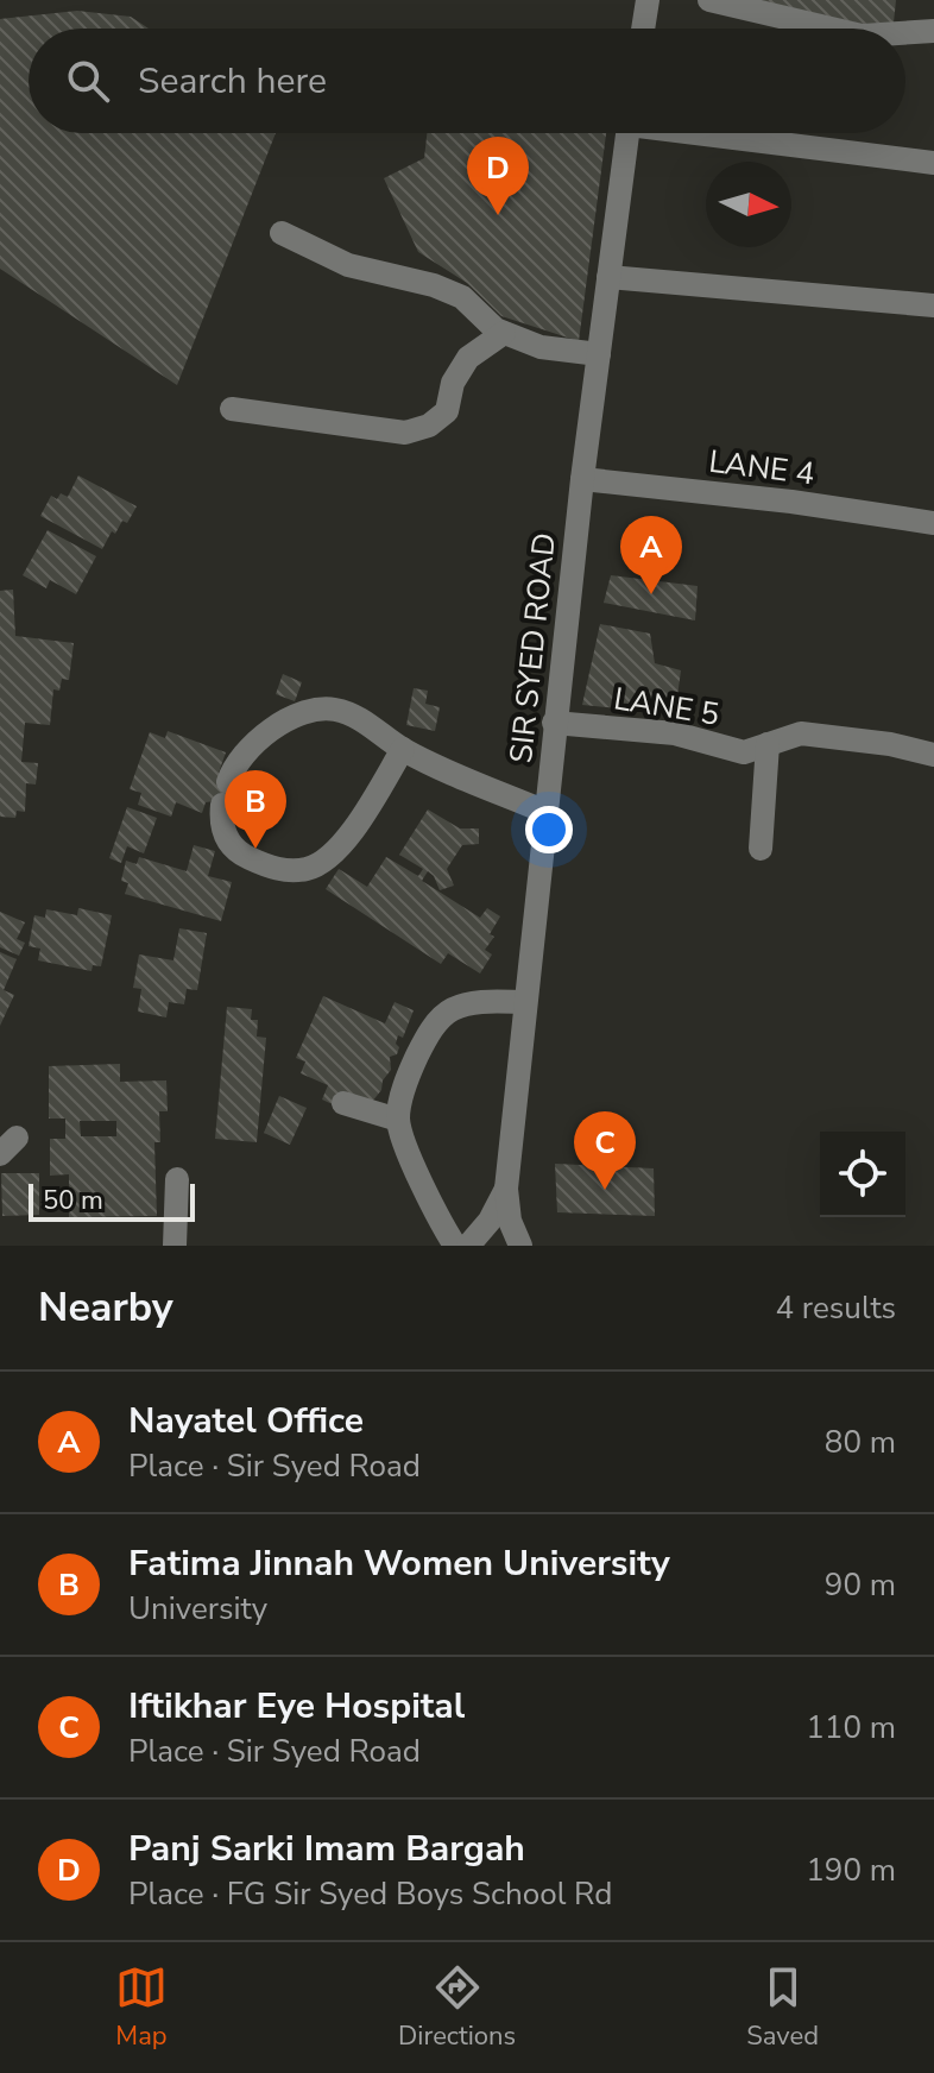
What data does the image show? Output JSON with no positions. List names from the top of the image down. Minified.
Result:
{"streets":{"street":["LANE 4","SIR SYED ROAD","LANE 5"]},"crossings":[["LANE 4","SIR SYED ROAD"],["SIR SYED ROAD","LANE 5"]],"scale_bar":"50 m","north":"right","page":{"search":"Search here","pins":["D","A","B","C"],"scale":"50 m","heading":["Nearby","4 results"],"list":[{"mark":"A","name":"Nayatel Office","note":"Place · Sir Syed Road","value":"80 m"},{"mark":"B","name":"Fatima Jinnah Women University","note":"University","value":"90 m"},{"mark":"C","name":"Iftikhar Eye Hospital","note":"Place · Sir Syed Road","value":"110 m"},{"mark":"D","name":"Panj Sarki Imam Bargah","note":"Place · FG Sir Syed Boys School Rd","value":"190 m"}],"nav":["Map","Directions","Saved"]}}
